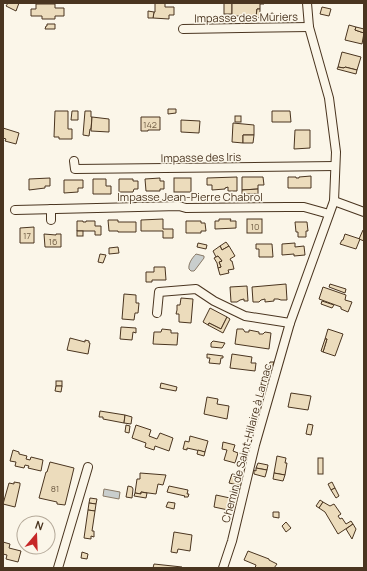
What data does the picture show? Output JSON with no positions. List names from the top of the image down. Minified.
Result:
{"streets":{"street":["Impasse des Mûriers","Impasse des Iris","Impasse Jean-Pierre Chabrol","Chemin de Saint-Hilaire à Larnac"]},"crossings":[["Impasse des Mûriers","Chemin de Saint-Hilaire à Larnac"],["Impasse des Iris","Chemin de Saint-Hilaire à Larnac"],["Impasse Jean-Pierre Chabrol","Chemin de Saint-Hilaire à Larnac"]],"house_numbers":["142","10","17","16","81"],"north":"top"}
